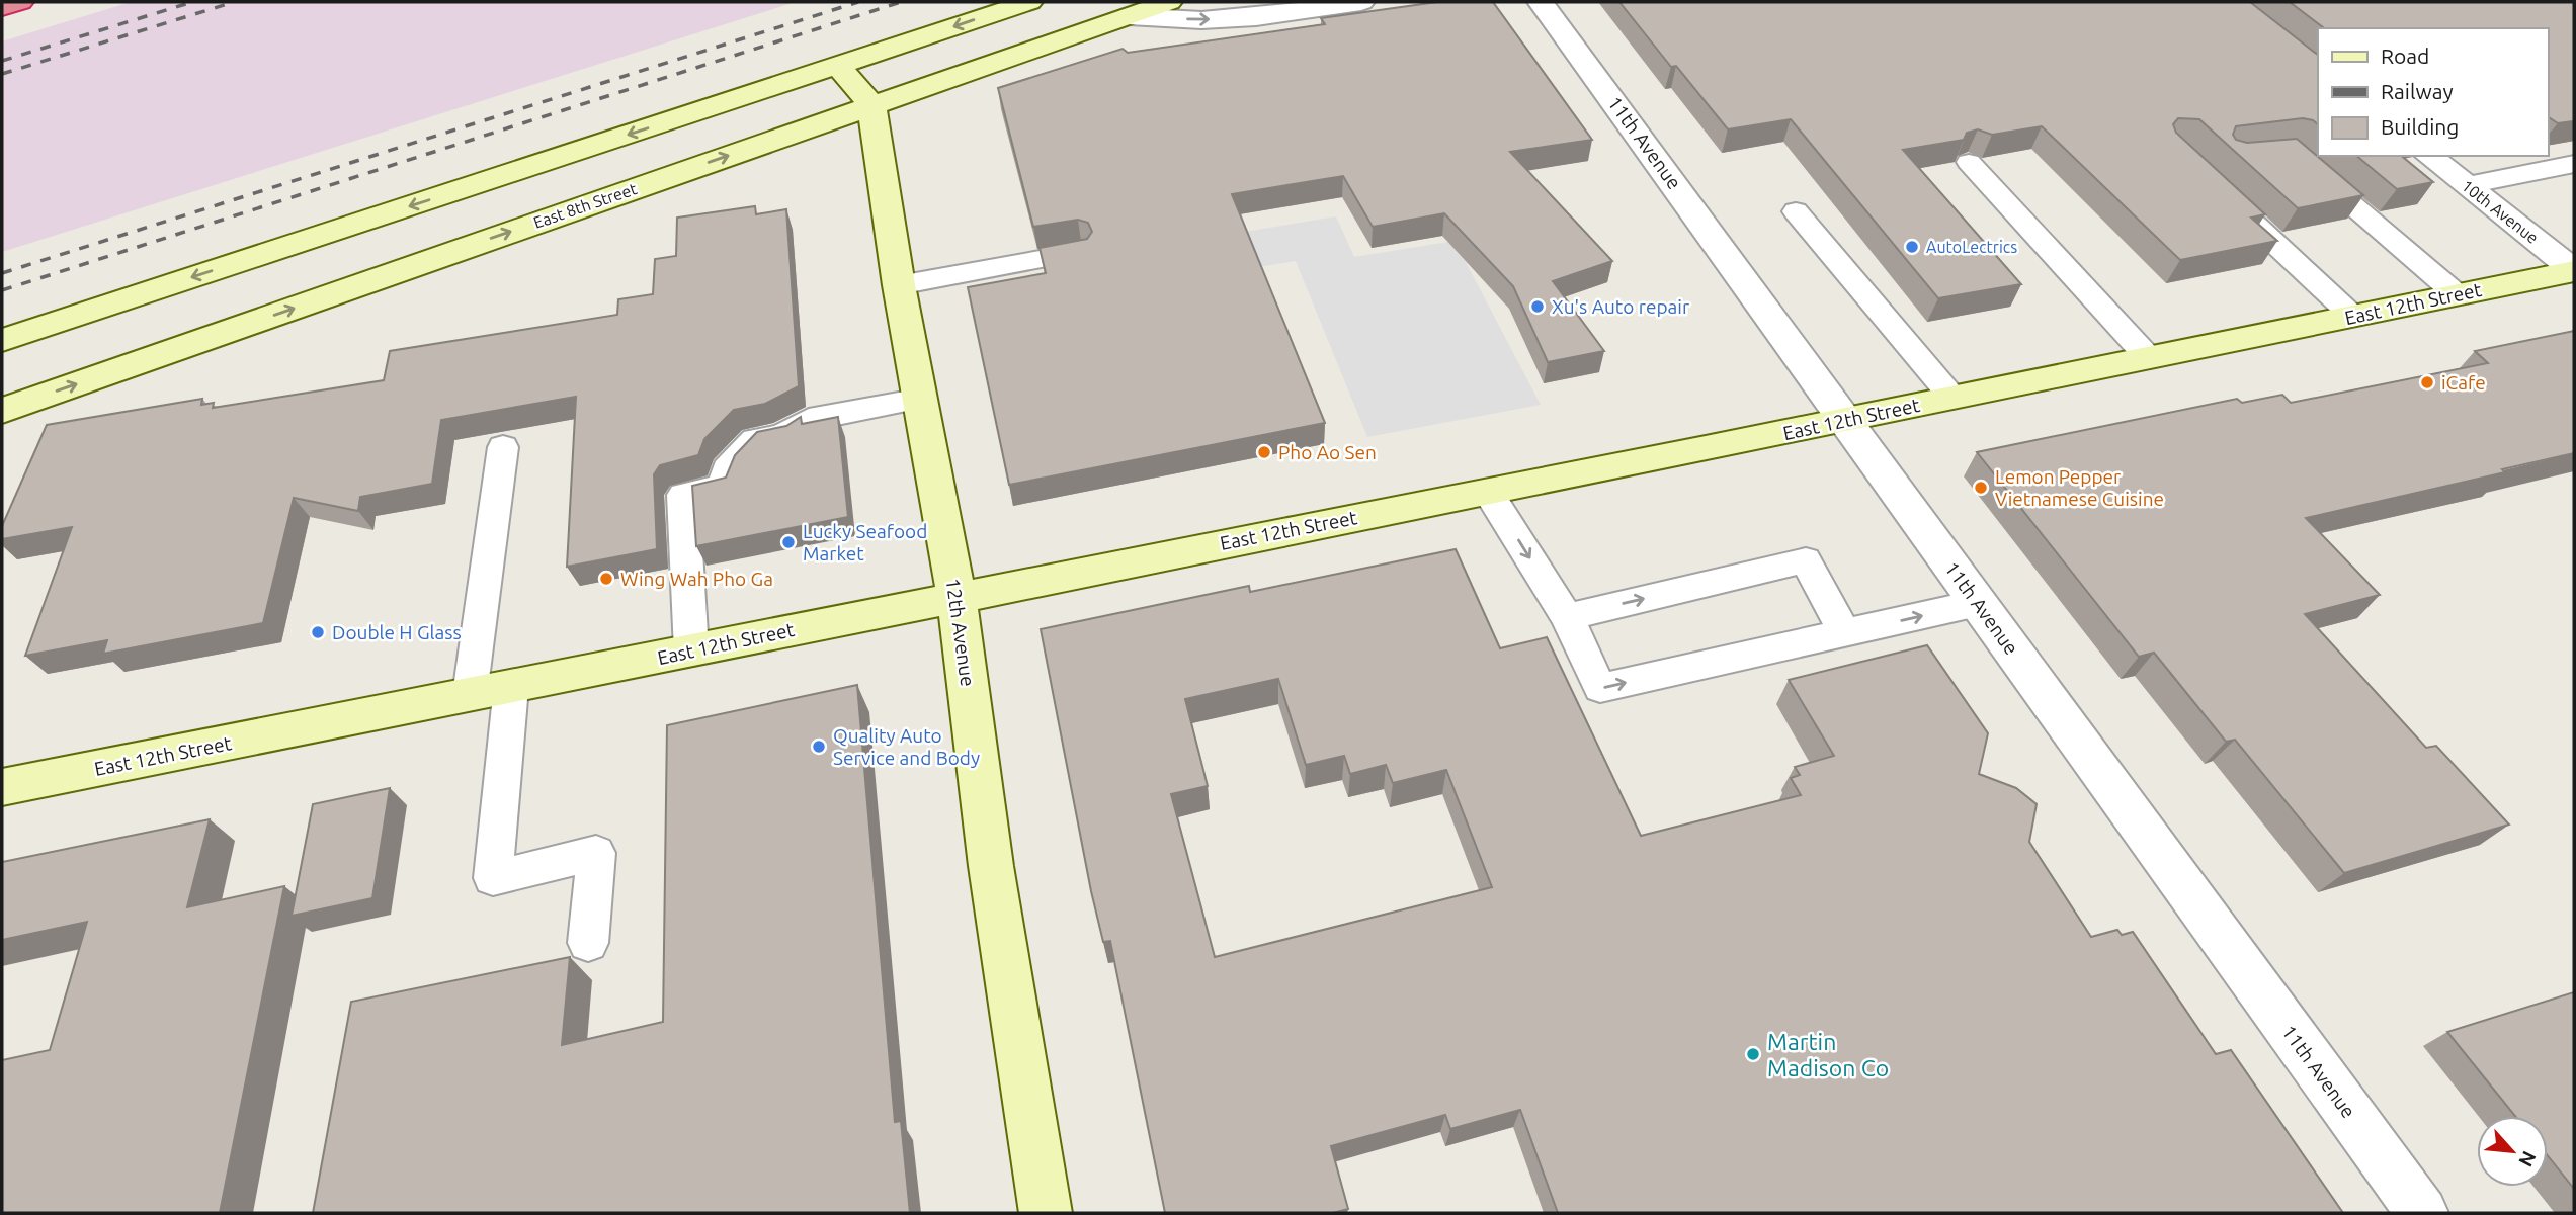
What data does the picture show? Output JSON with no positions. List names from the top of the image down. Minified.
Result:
{"streets":{"main road":["East 8th Street","East 12th Street","12th Avenue"],"street":["11th Avenue","10th Avenue"]},"crossings":[["11th Avenue","East 12th Street"],["East 8th Street","12th Avenue"],["10th Avenue","East 12th Street"],["East 12th Street","12th Avenue"]],"places":["AutoLectrics","Xu's Auto repair","iCafe","Pho Ao Sen","Lemon Pepper Vietnamese Cuisine","Lucky Seafood Market","Wing Wah Pho Ga","Double H Glass","Quality Auto Service and Body","Martin Madison Co"],"legend":["Road","Railway","Building"],"north":"bottom right"}
